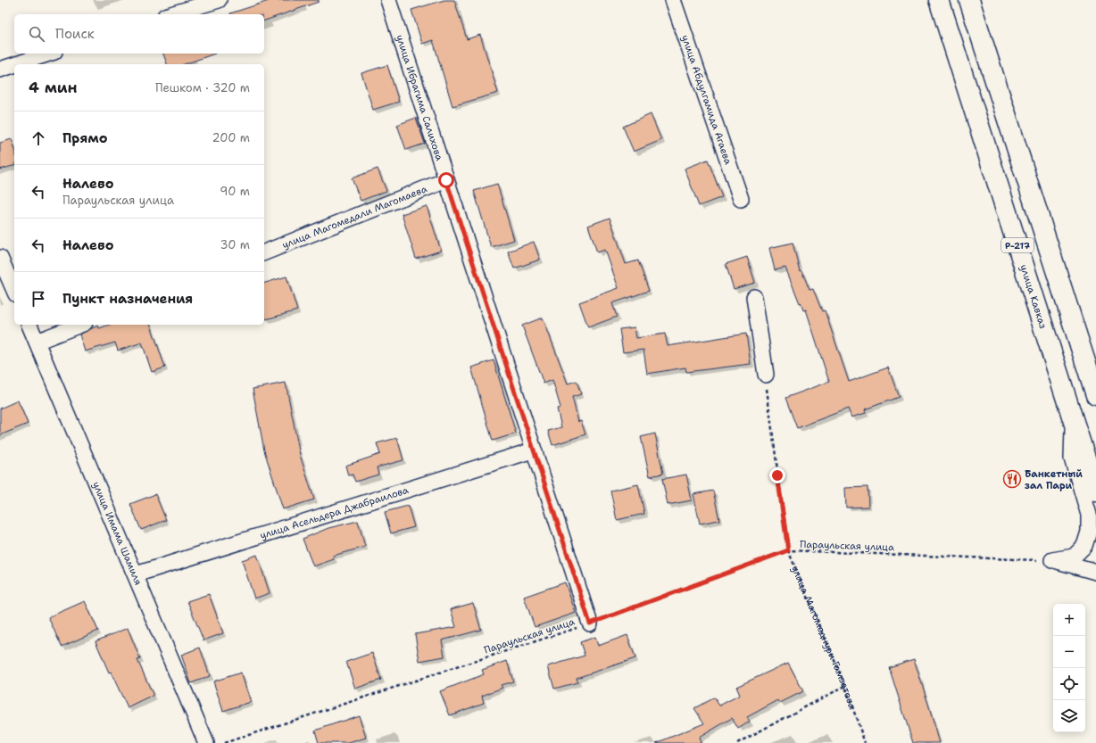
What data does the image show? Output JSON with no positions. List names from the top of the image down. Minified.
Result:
{"streets":{"highway":["Р-217","улица Кавказ"],"street":["улица Ибрагима Салихова","улица Абдулгамида Агаева","улица Магомедали Магомаева","улица Асельдера Джабраилова","улица Имама Шамиля"],"path":["Параульская улица","улица Магомеднури Гамзатова"]},"crossings":[["улица Ибрагима Салихова","улица Магомедали Магомаева"],["улица Ибрагима Салихова","улица Асельдера Джабраилова"],["улица Ибрагима Салихова","Параульская улица"],["улица Асельдера Джабраилова","улица Имама Шамиля"],["Параульская улица","улица Магомеднури Гамзатова"]],"places":{"restaurant":["Банкетный зал Пари"]},"page":{"search":"Поиск","heading":["4 мин","Пешком · 320 m"],"list":[["Прямо","200 m"],["Налево","Параульская улица","90 m"],["Налево","30 m"],"Пункт назначения"],"map_buttons":["+","−"]}}
